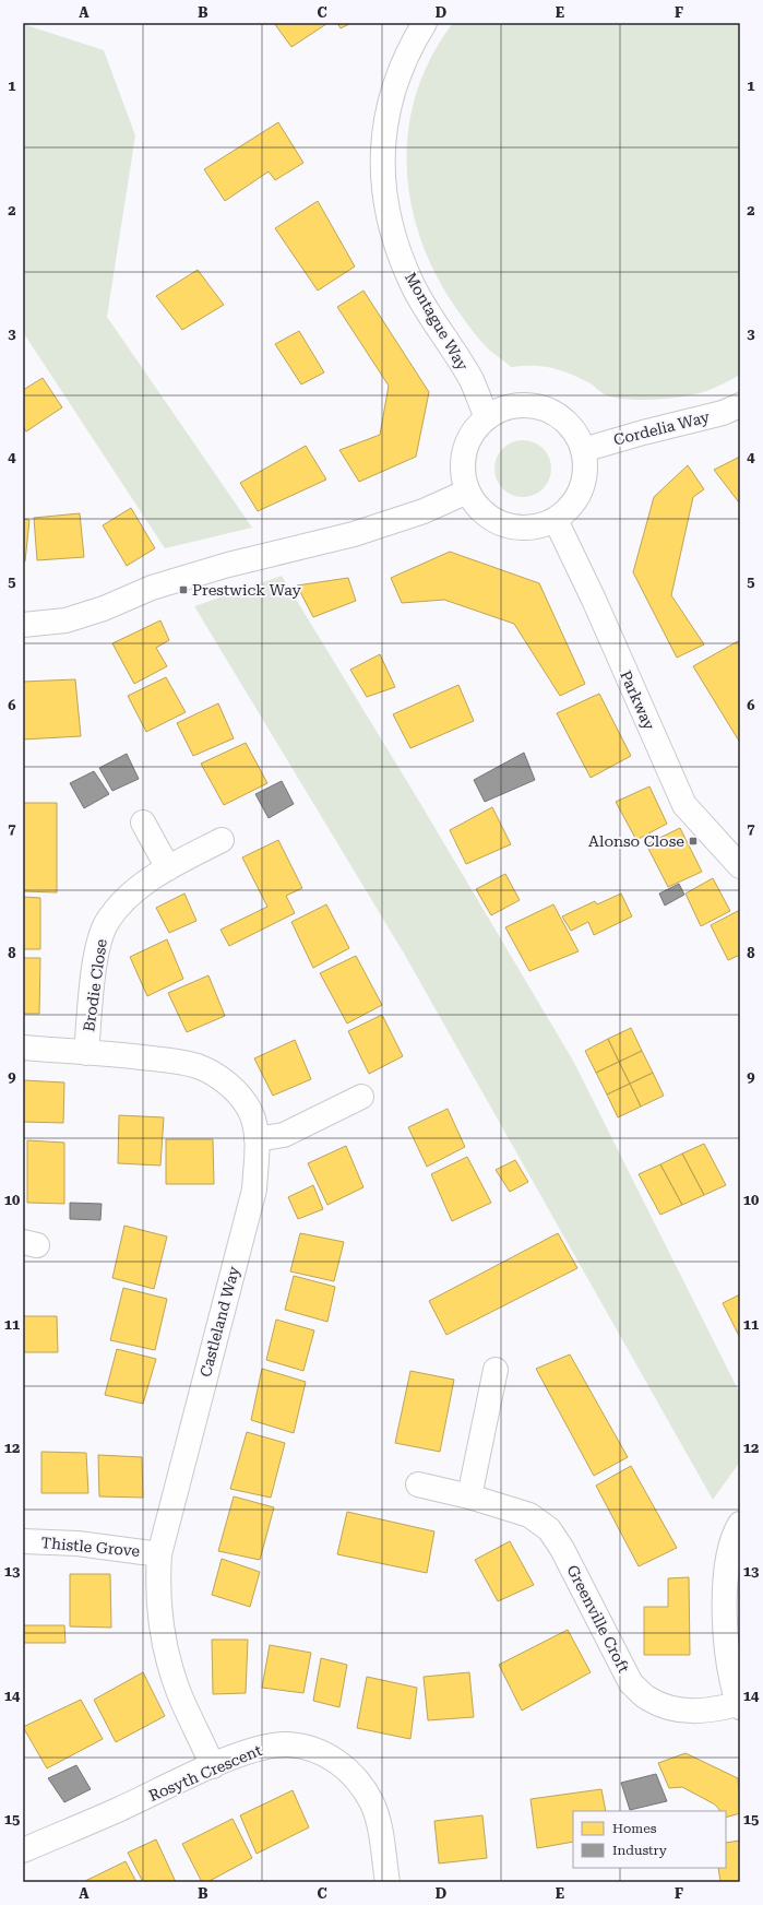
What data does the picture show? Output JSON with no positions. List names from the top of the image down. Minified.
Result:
{"streets":{"street":["Montague Way","Cordelia Way","Parkway","Brodie Close","Castleland Way","Thistle Grove","Greenville Croft","Rosyth Crescent"]},"crossings":[["Montague Way","Cordelia Way"],["Montague Way","Parkway"],["Cordelia Way","Parkway"],["Brodie Close","Castleland Way"],["Castleland Way","Thistle Grove"],["Castleland Way","Rosyth Crescent"]],"places":{"transit":["Prestwick Way","Alonso Close"]},"legend":["Homes","Industry"],"grid":{"columns":["A","B","C","D","E","F"],"rows":["1","2","3","4","5","6","7","8","9","10","11","12","13","14","15"]}}
